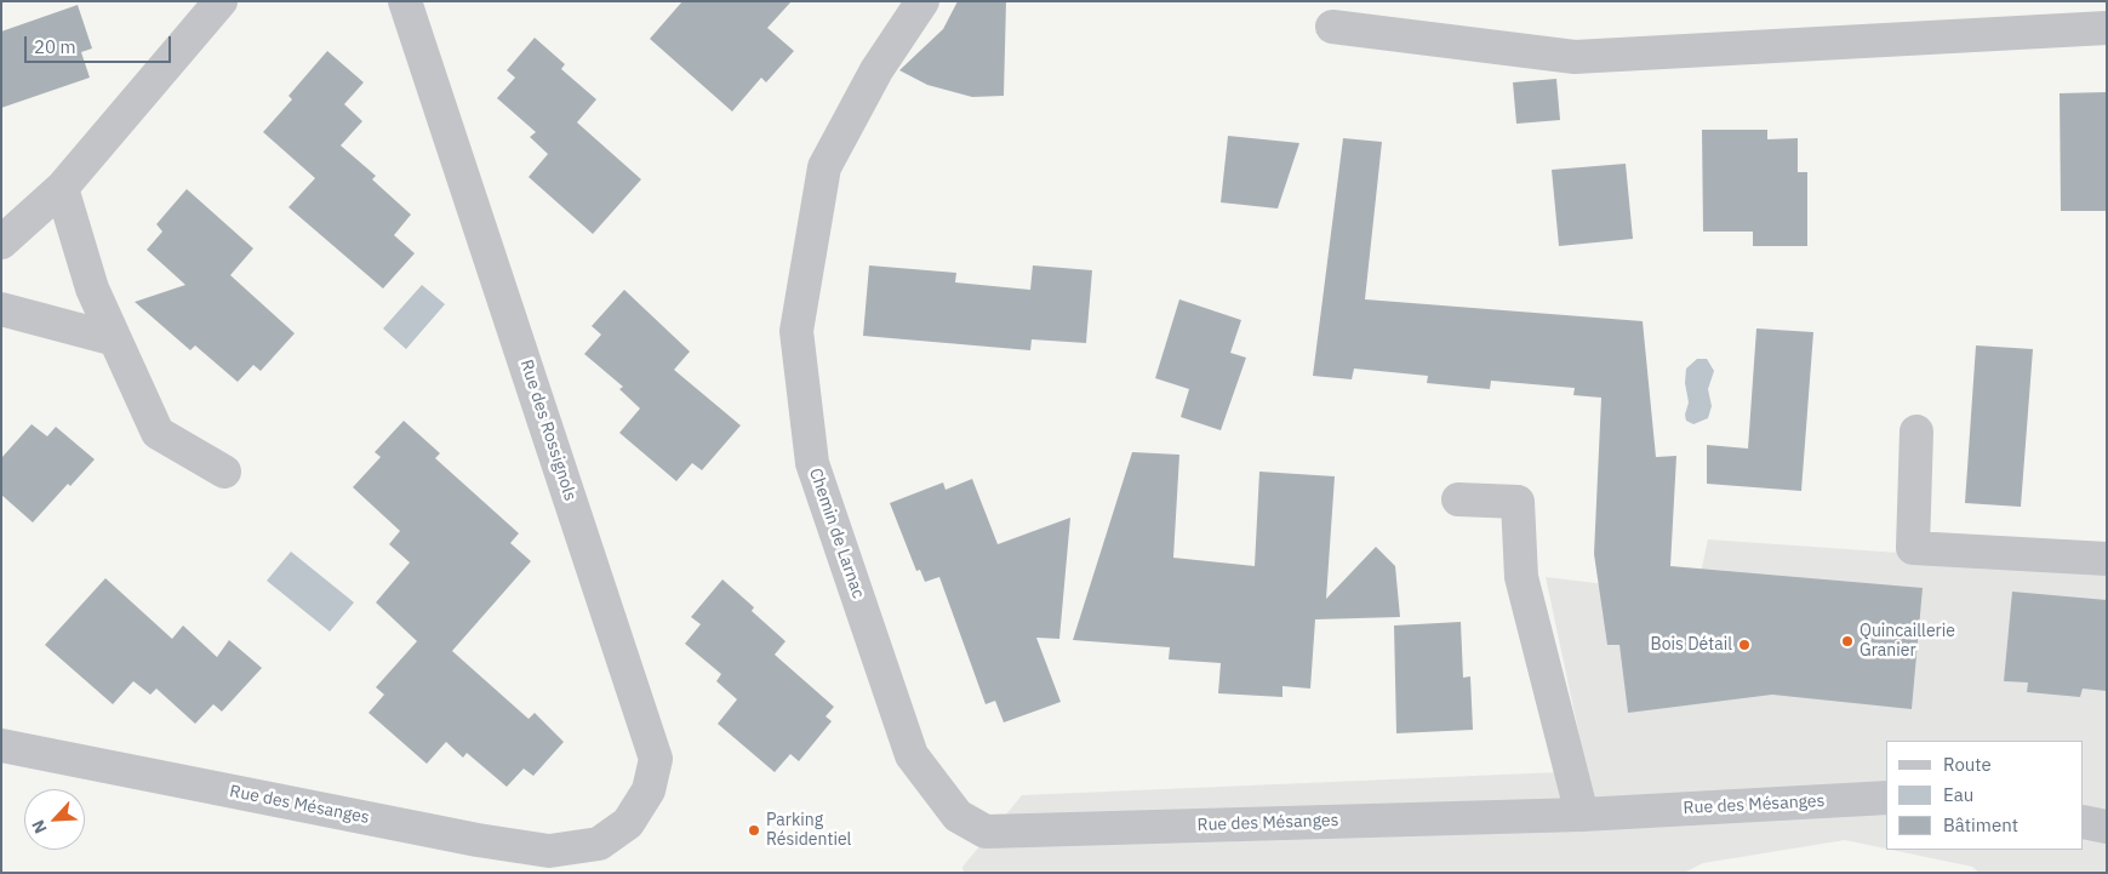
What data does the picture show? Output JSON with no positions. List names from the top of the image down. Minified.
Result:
{"streets":{"street":["Rue des Rossignols","Chemin de Larnac","Rue des Mésanges"]},"crossings":[["Rue des Rossignols","Rue des Mésanges"],["Chemin de Larnac","Rue des Mésanges"]],"places":["Quincaillerie Granier","Bois Détail","Parking Résidentiel"],"legend":["Route","Eau","Bâtiment"],"scale_bar":"20 m","north":"bottom left"}
